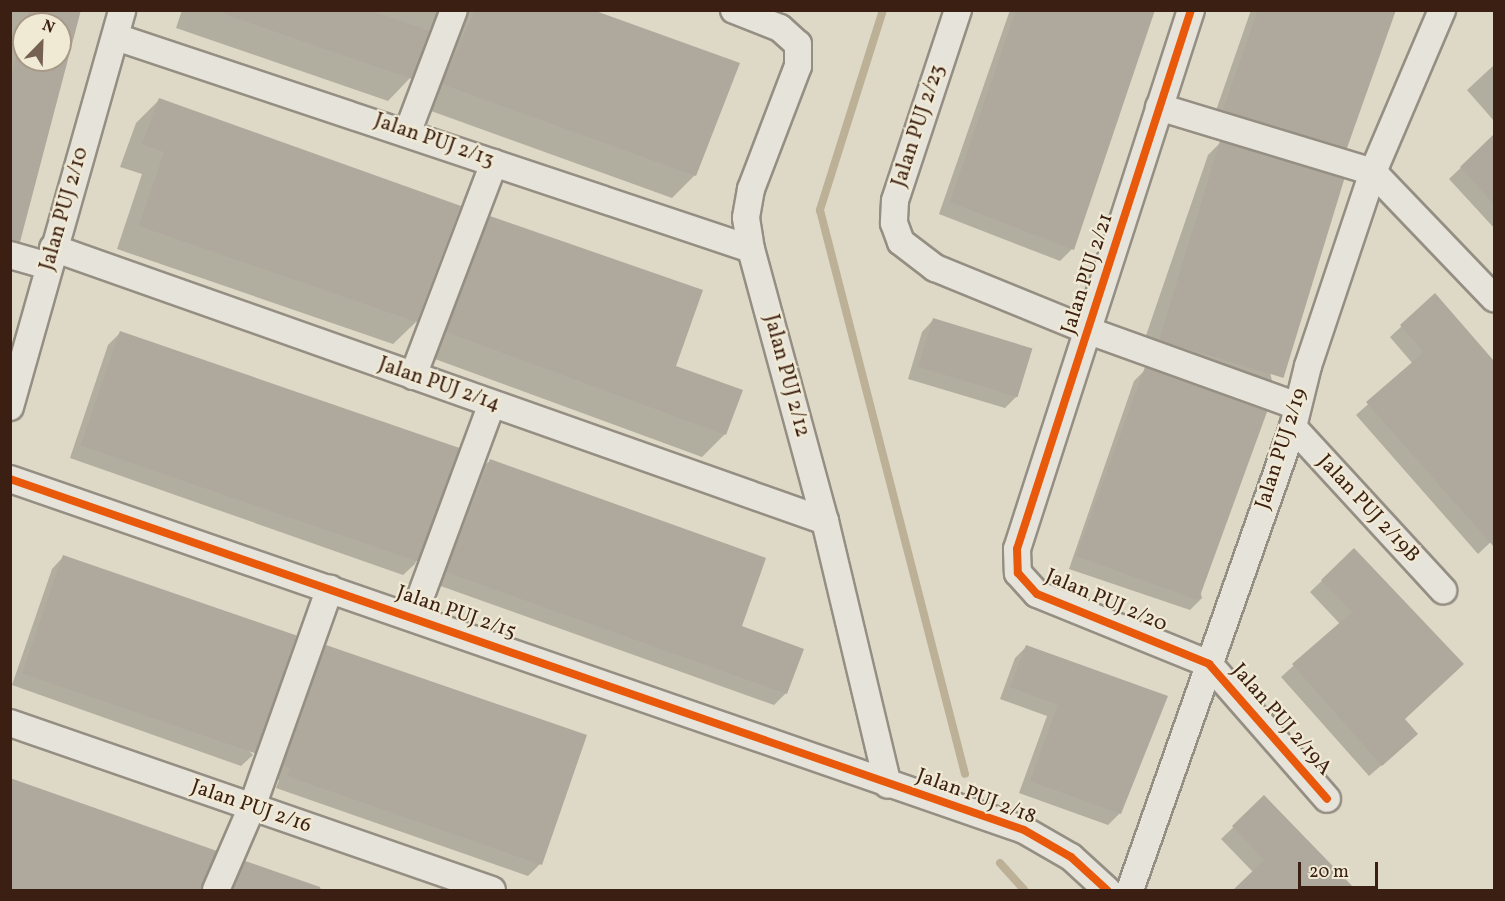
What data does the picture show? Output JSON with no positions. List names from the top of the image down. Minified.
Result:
{"streets":{"street":["Jalan PUJ 2/23","Jalan PUJ 2/13","Jalan PUJ 2/10","Jalan PUJ 2/21","Jalan PUJ 2/12","Jalan PUJ 2/14","Jalan PUJ 2/19","Jalan PUJ 2/19B","Jalan PUJ 2/20","Jalan PUJ 2/15","Jalan PUJ 2/19A","Jalan PUJ 2/18","Jalan PUJ 2/16"]},"crossings":[["Jalan PUJ 2/23","Jalan PUJ 2/21"],["Jalan PUJ 2/13","Jalan PUJ 2/10"],["Jalan PUJ 2/13","Jalan PUJ 2/12"],["Jalan PUJ 2/10","Jalan PUJ 2/14"],["Jalan PUJ 2/21","Jalan PUJ 2/20"],["Jalan PUJ 2/12","Jalan PUJ 2/14"],["Jalan PUJ 2/12","Jalan PUJ 2/15"],["Jalan PUJ 2/12","Jalan PUJ 2/18"],["Jalan PUJ 2/19","Jalan PUJ 2/19B"],["Jalan PUJ 2/19","Jalan PUJ 2/20"],["Jalan PUJ 2/19","Jalan PUJ 2/19A"],["Jalan PUJ 2/20","Jalan PUJ 2/19A"],["Jalan PUJ 2/15","Jalan PUJ 2/18"]],"scale_bar":"20 m","north":"top right"}
